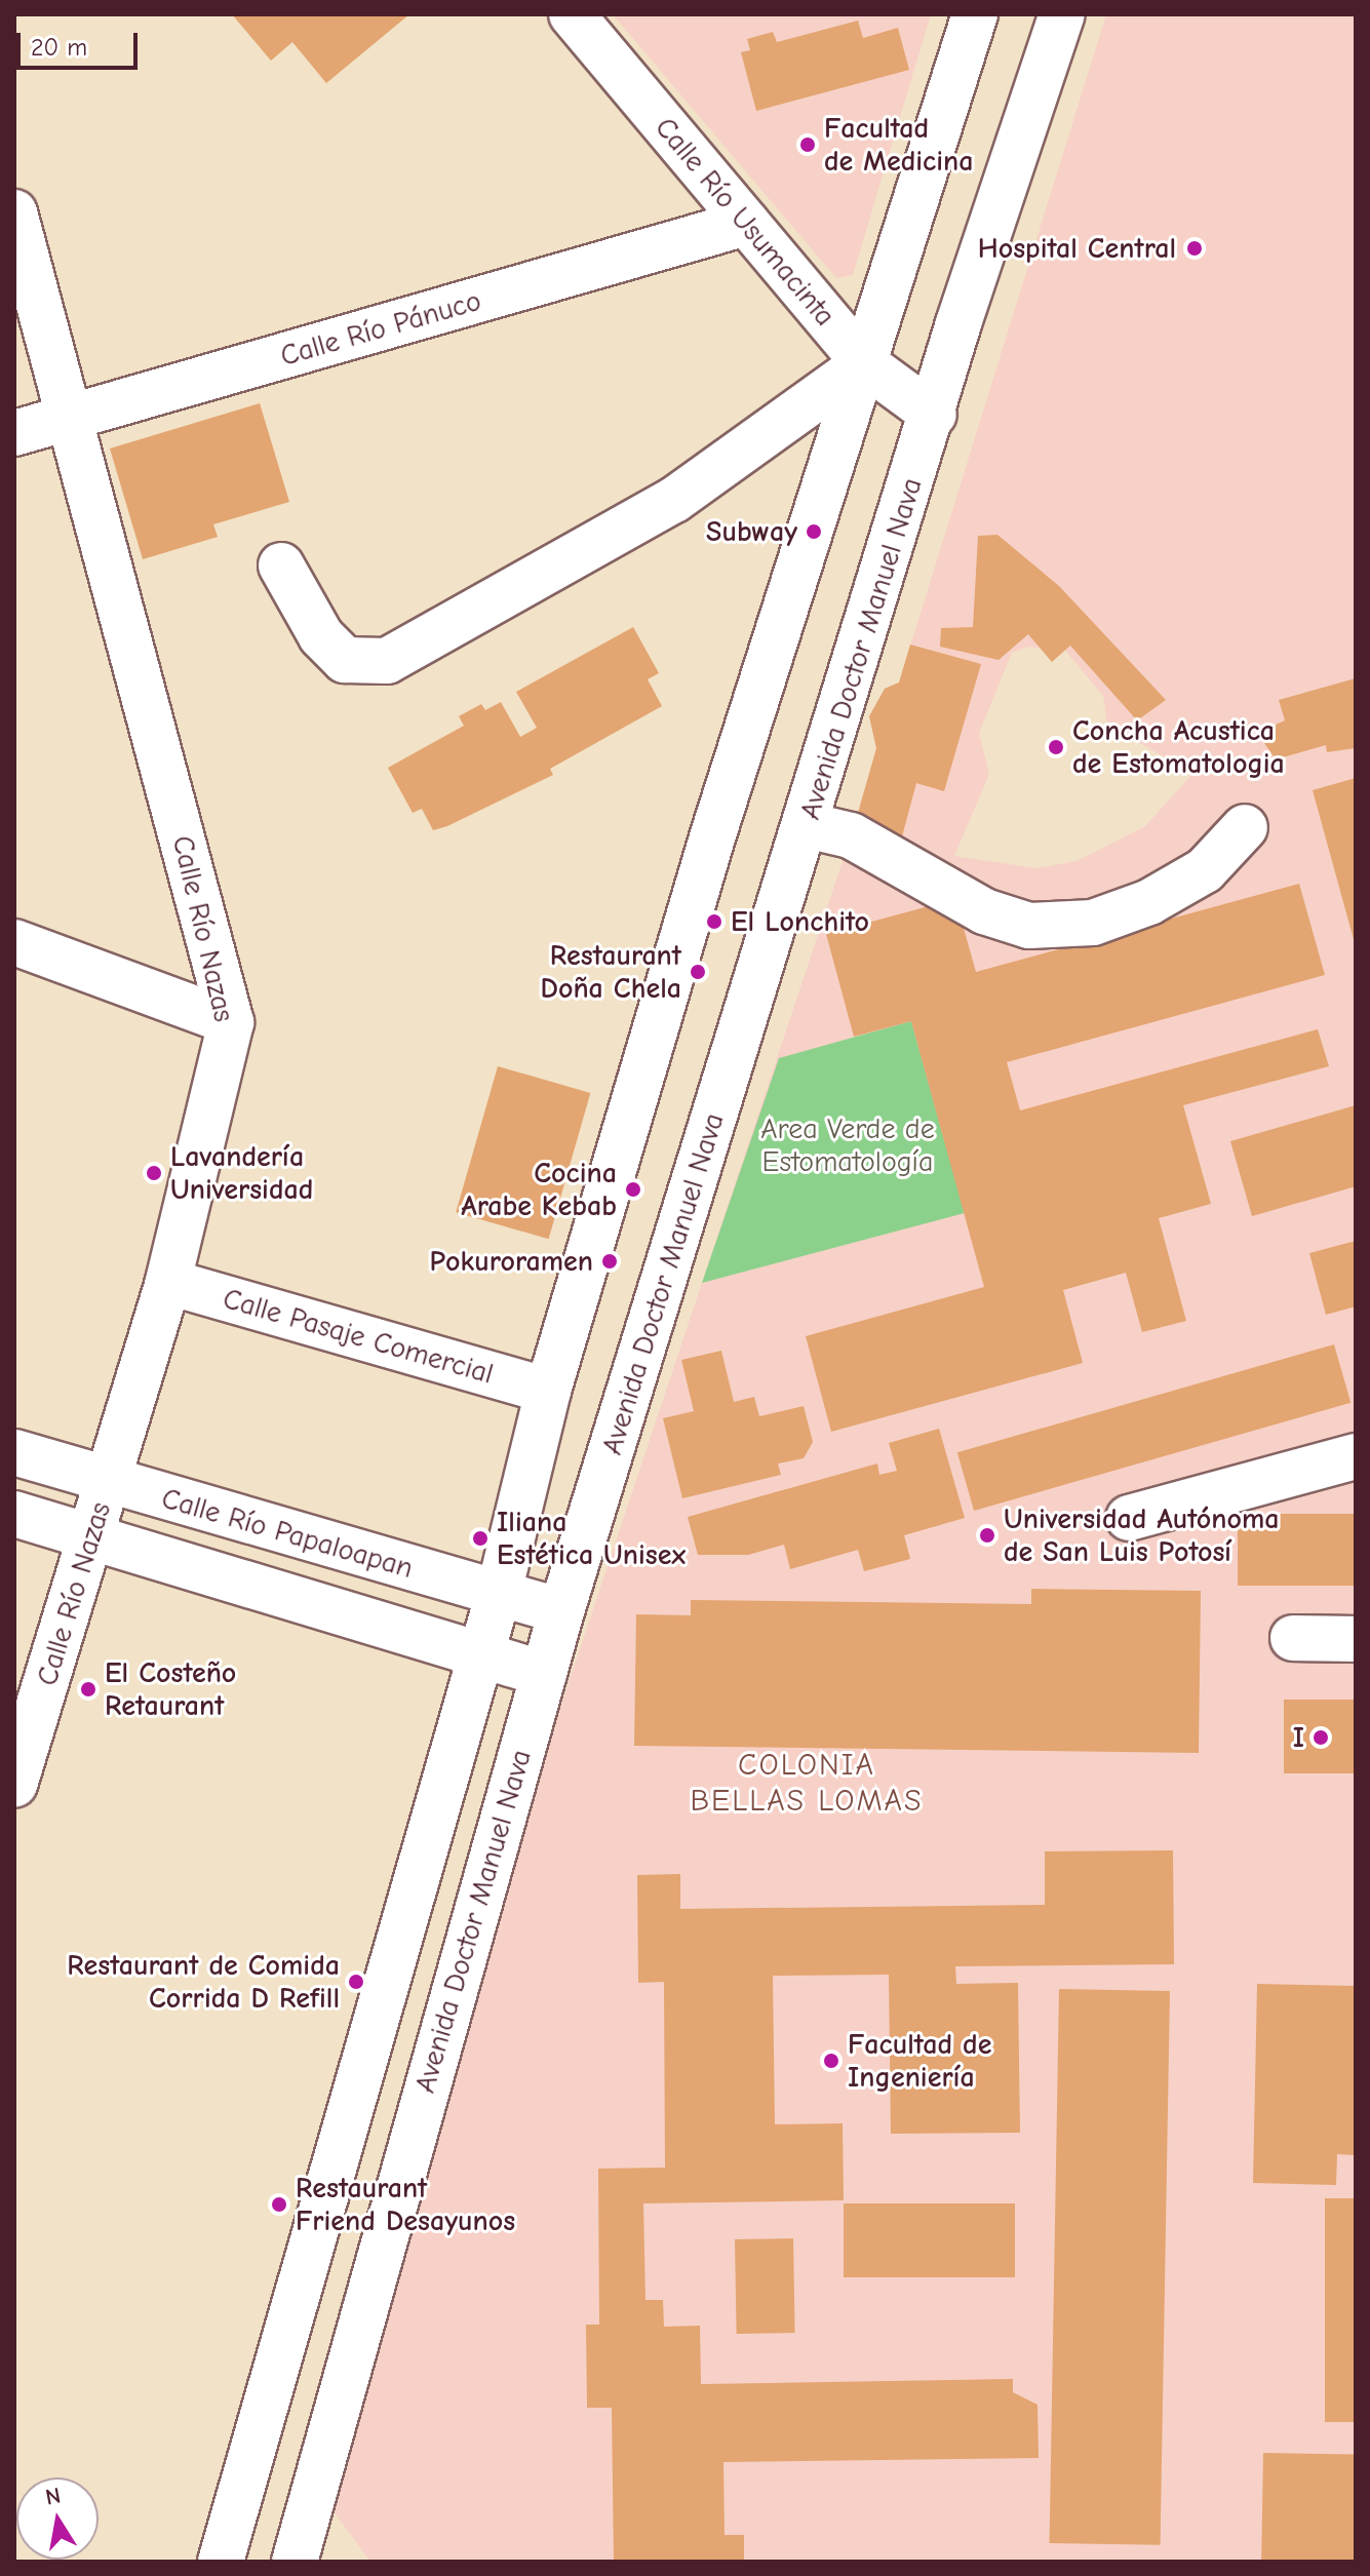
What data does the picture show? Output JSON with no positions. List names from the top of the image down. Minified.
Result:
{"streets":{"main road":["Calle Río Usumacinta","Calle Río Pánuco","Avenida Doctor Manuel Nava","Calle Río Nazas","Calle Pasaje Comercial","Calle Río Papaloapan"]},"crossings":[["Calle Río Usumacinta","Calle Río Pánuco"],["Calle Río Usumacinta","Avenida Doctor Manuel Nava"],["Calle Río Pánuco","Calle Río Nazas"],["Avenida Doctor Manuel Nava","Calle Río Papaloapan"],["Calle Río Nazas","Calle Pasaje Comercial"],["Calle Río Nazas","Calle Río Papaloapan"]],"districts":["COLONIA BELLAS LOMAS"],"parks":["Area Verde de Estomatología"],"places":["Facultad de Medicina","Hospital Central","Subway","Concha Acustica de Estomatologia","El Lonchito","Restaurant Doña Chela","Lavandería Universidad","Cocina Arabe Kebab","Pokuroramen","Universidad Autónoma de San Luis Potosí","Iliana Estética Unisex","El Costeño Retaurant","I","Restaurant de Comida Corrida D Refill","Facultad de Ingeniería","Restaurant Friend Desayunos"],"scale_bar":"20 m","north":"top"}
